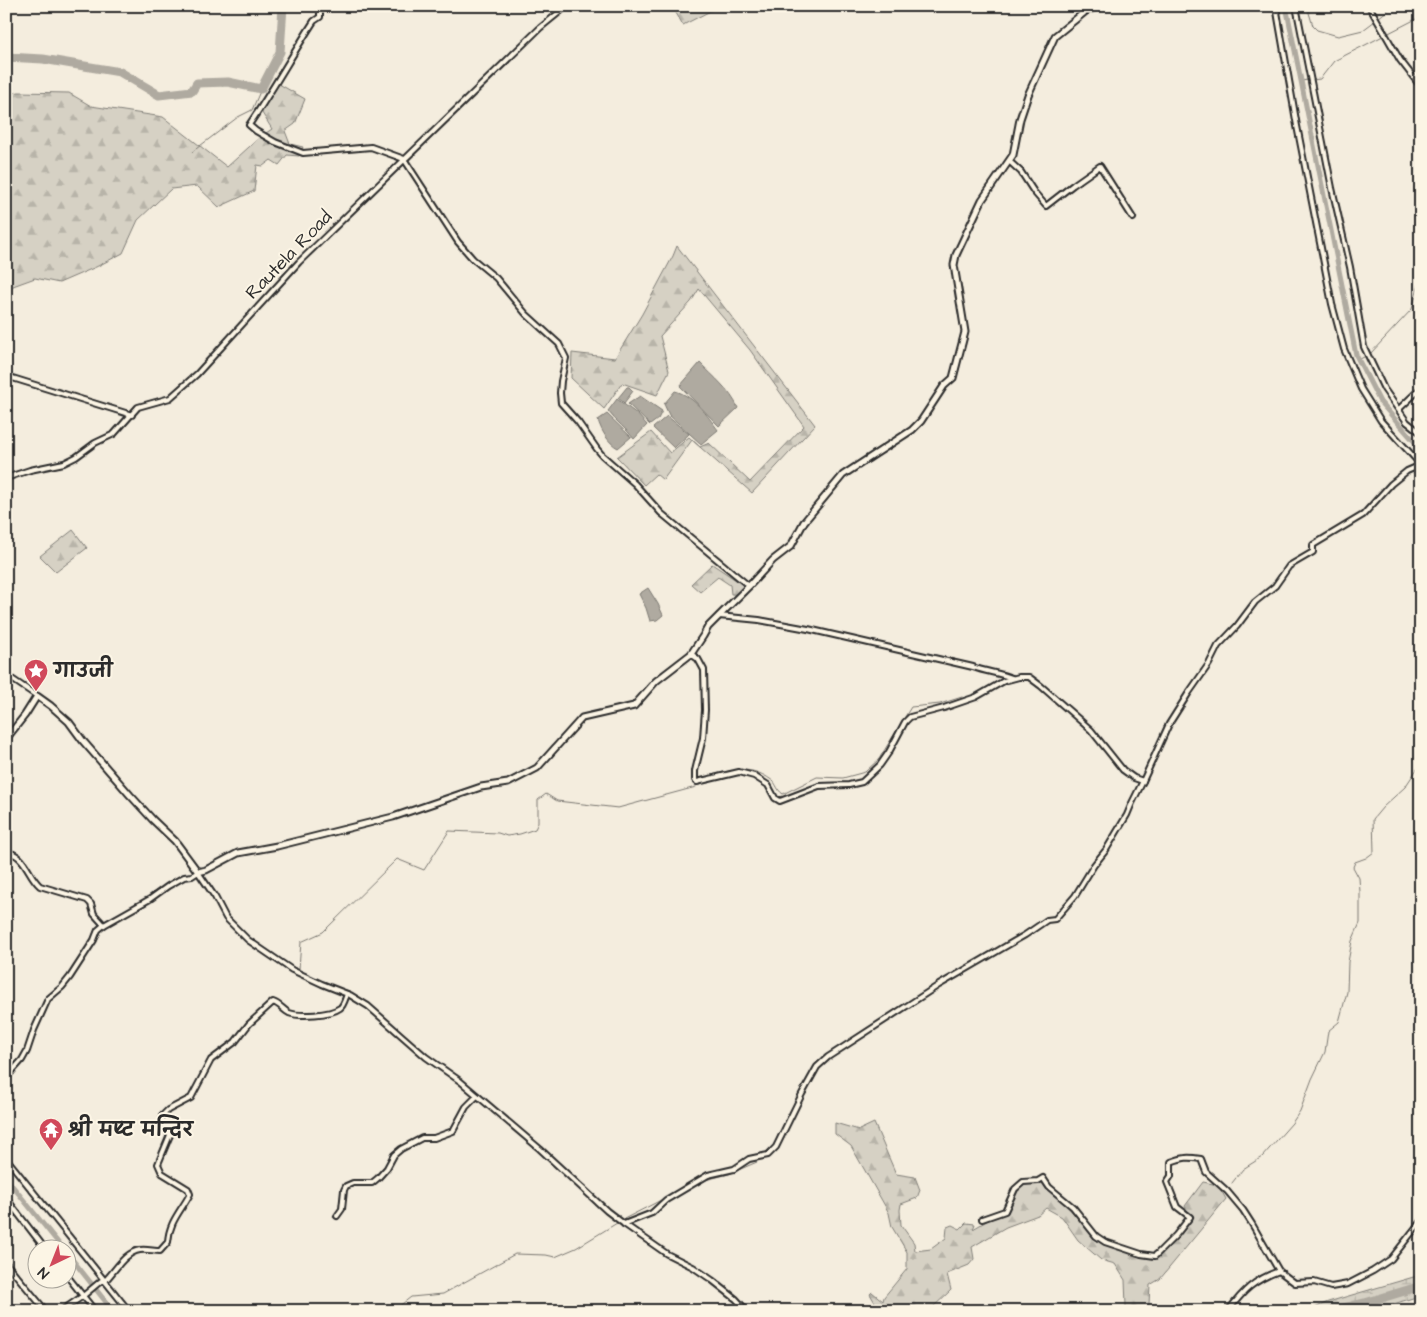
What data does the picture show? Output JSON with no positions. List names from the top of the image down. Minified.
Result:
{"streets":{"street":["Rautela Road"]},"places":{"place":["गाउजी"],"temple":["श्री मष्ट मन्दिर"]},"north":"bottom left"}
